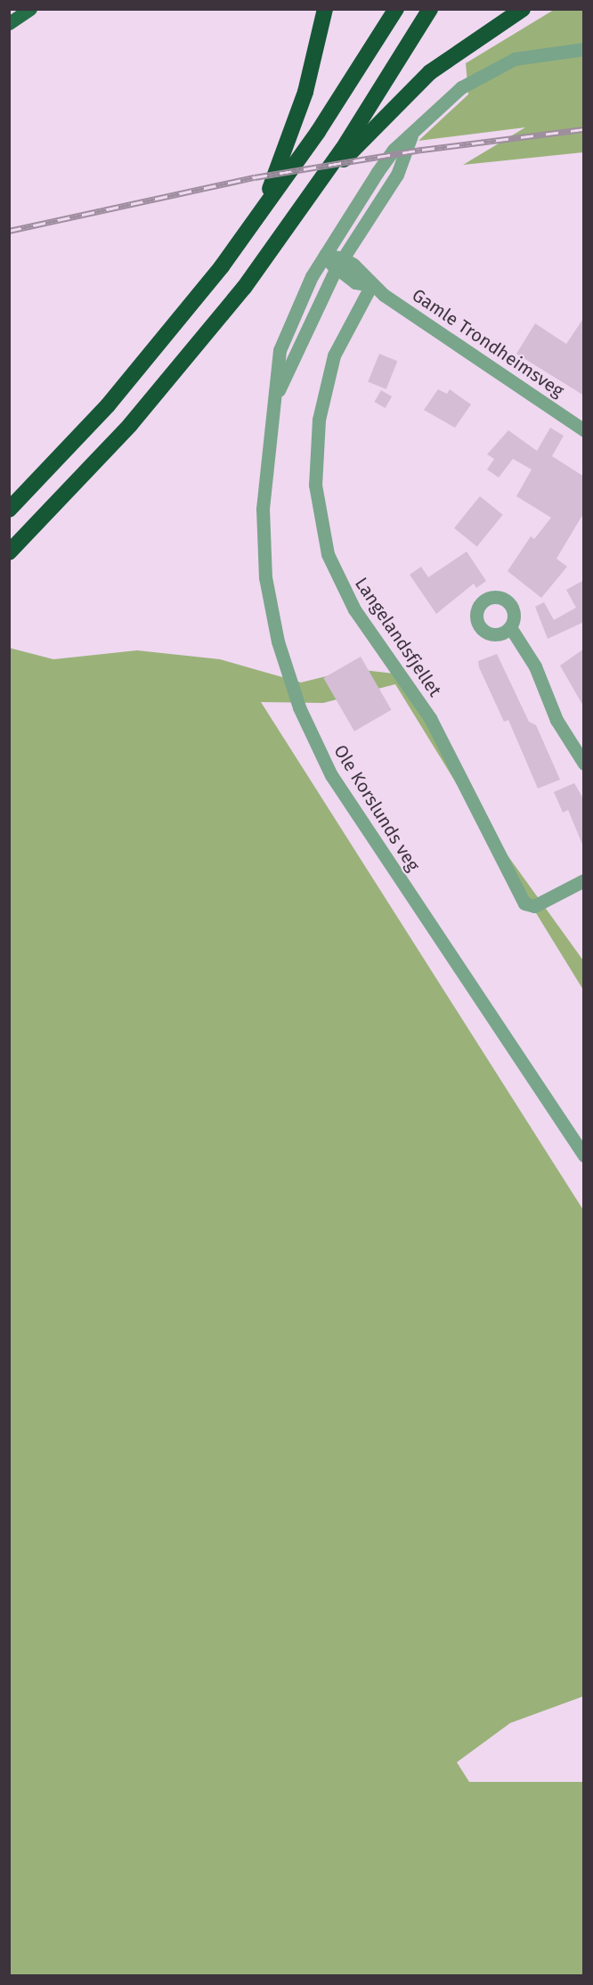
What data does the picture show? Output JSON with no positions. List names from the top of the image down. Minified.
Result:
{"streets":{"street":["Gamle Trondheimsveg","Langelandsfjellet","Ole Korslunds veg"]},"crossings":[["Gamle Trondheimsveg","Langelandsfjellet"],["Gamle Trondheimsveg","Ole Korslunds veg"]]}
